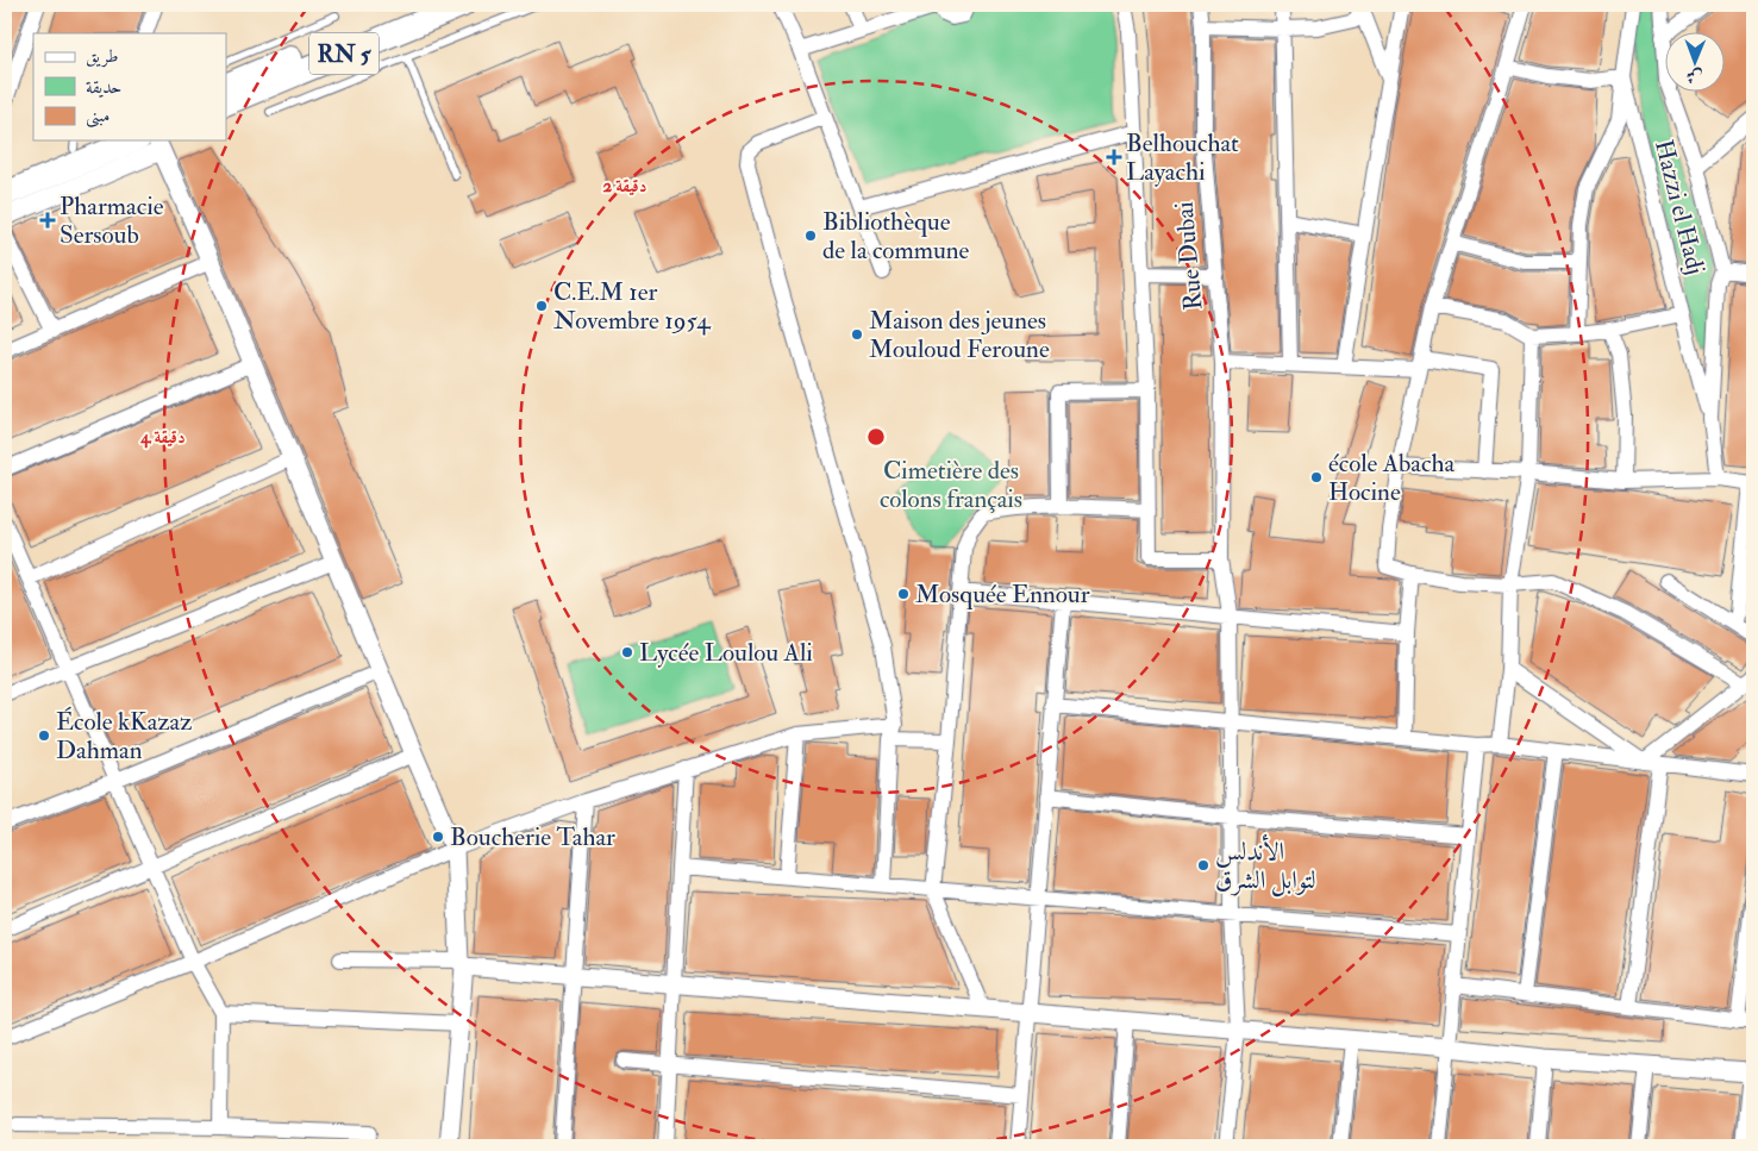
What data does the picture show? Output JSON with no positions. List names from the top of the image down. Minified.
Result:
{"streets":{"highway":["RN 5"],"street":["Hazzi el Hadj","Rue Dubai"]},"parks":["Cimetière des colons français"],"places":{"health":["Belhouchat Layachi","Pharmacie Sersoub"],"other":["Bibliothèque de la commune","C.E.M 1er Novembre 1954","Maison des jeunes Mouloud Feroune","école Abacha Hocine","Mosquée Ennour","Lycée Loulou Ali","École kKazaz Dahman","Boucherie Tahar","الأندلس لتوابل الشرق"]},"legend":["طريق","حديقة","مبنى"],"north":"bottom","rings":["2 دقيقة","4 دقيقة"]}
